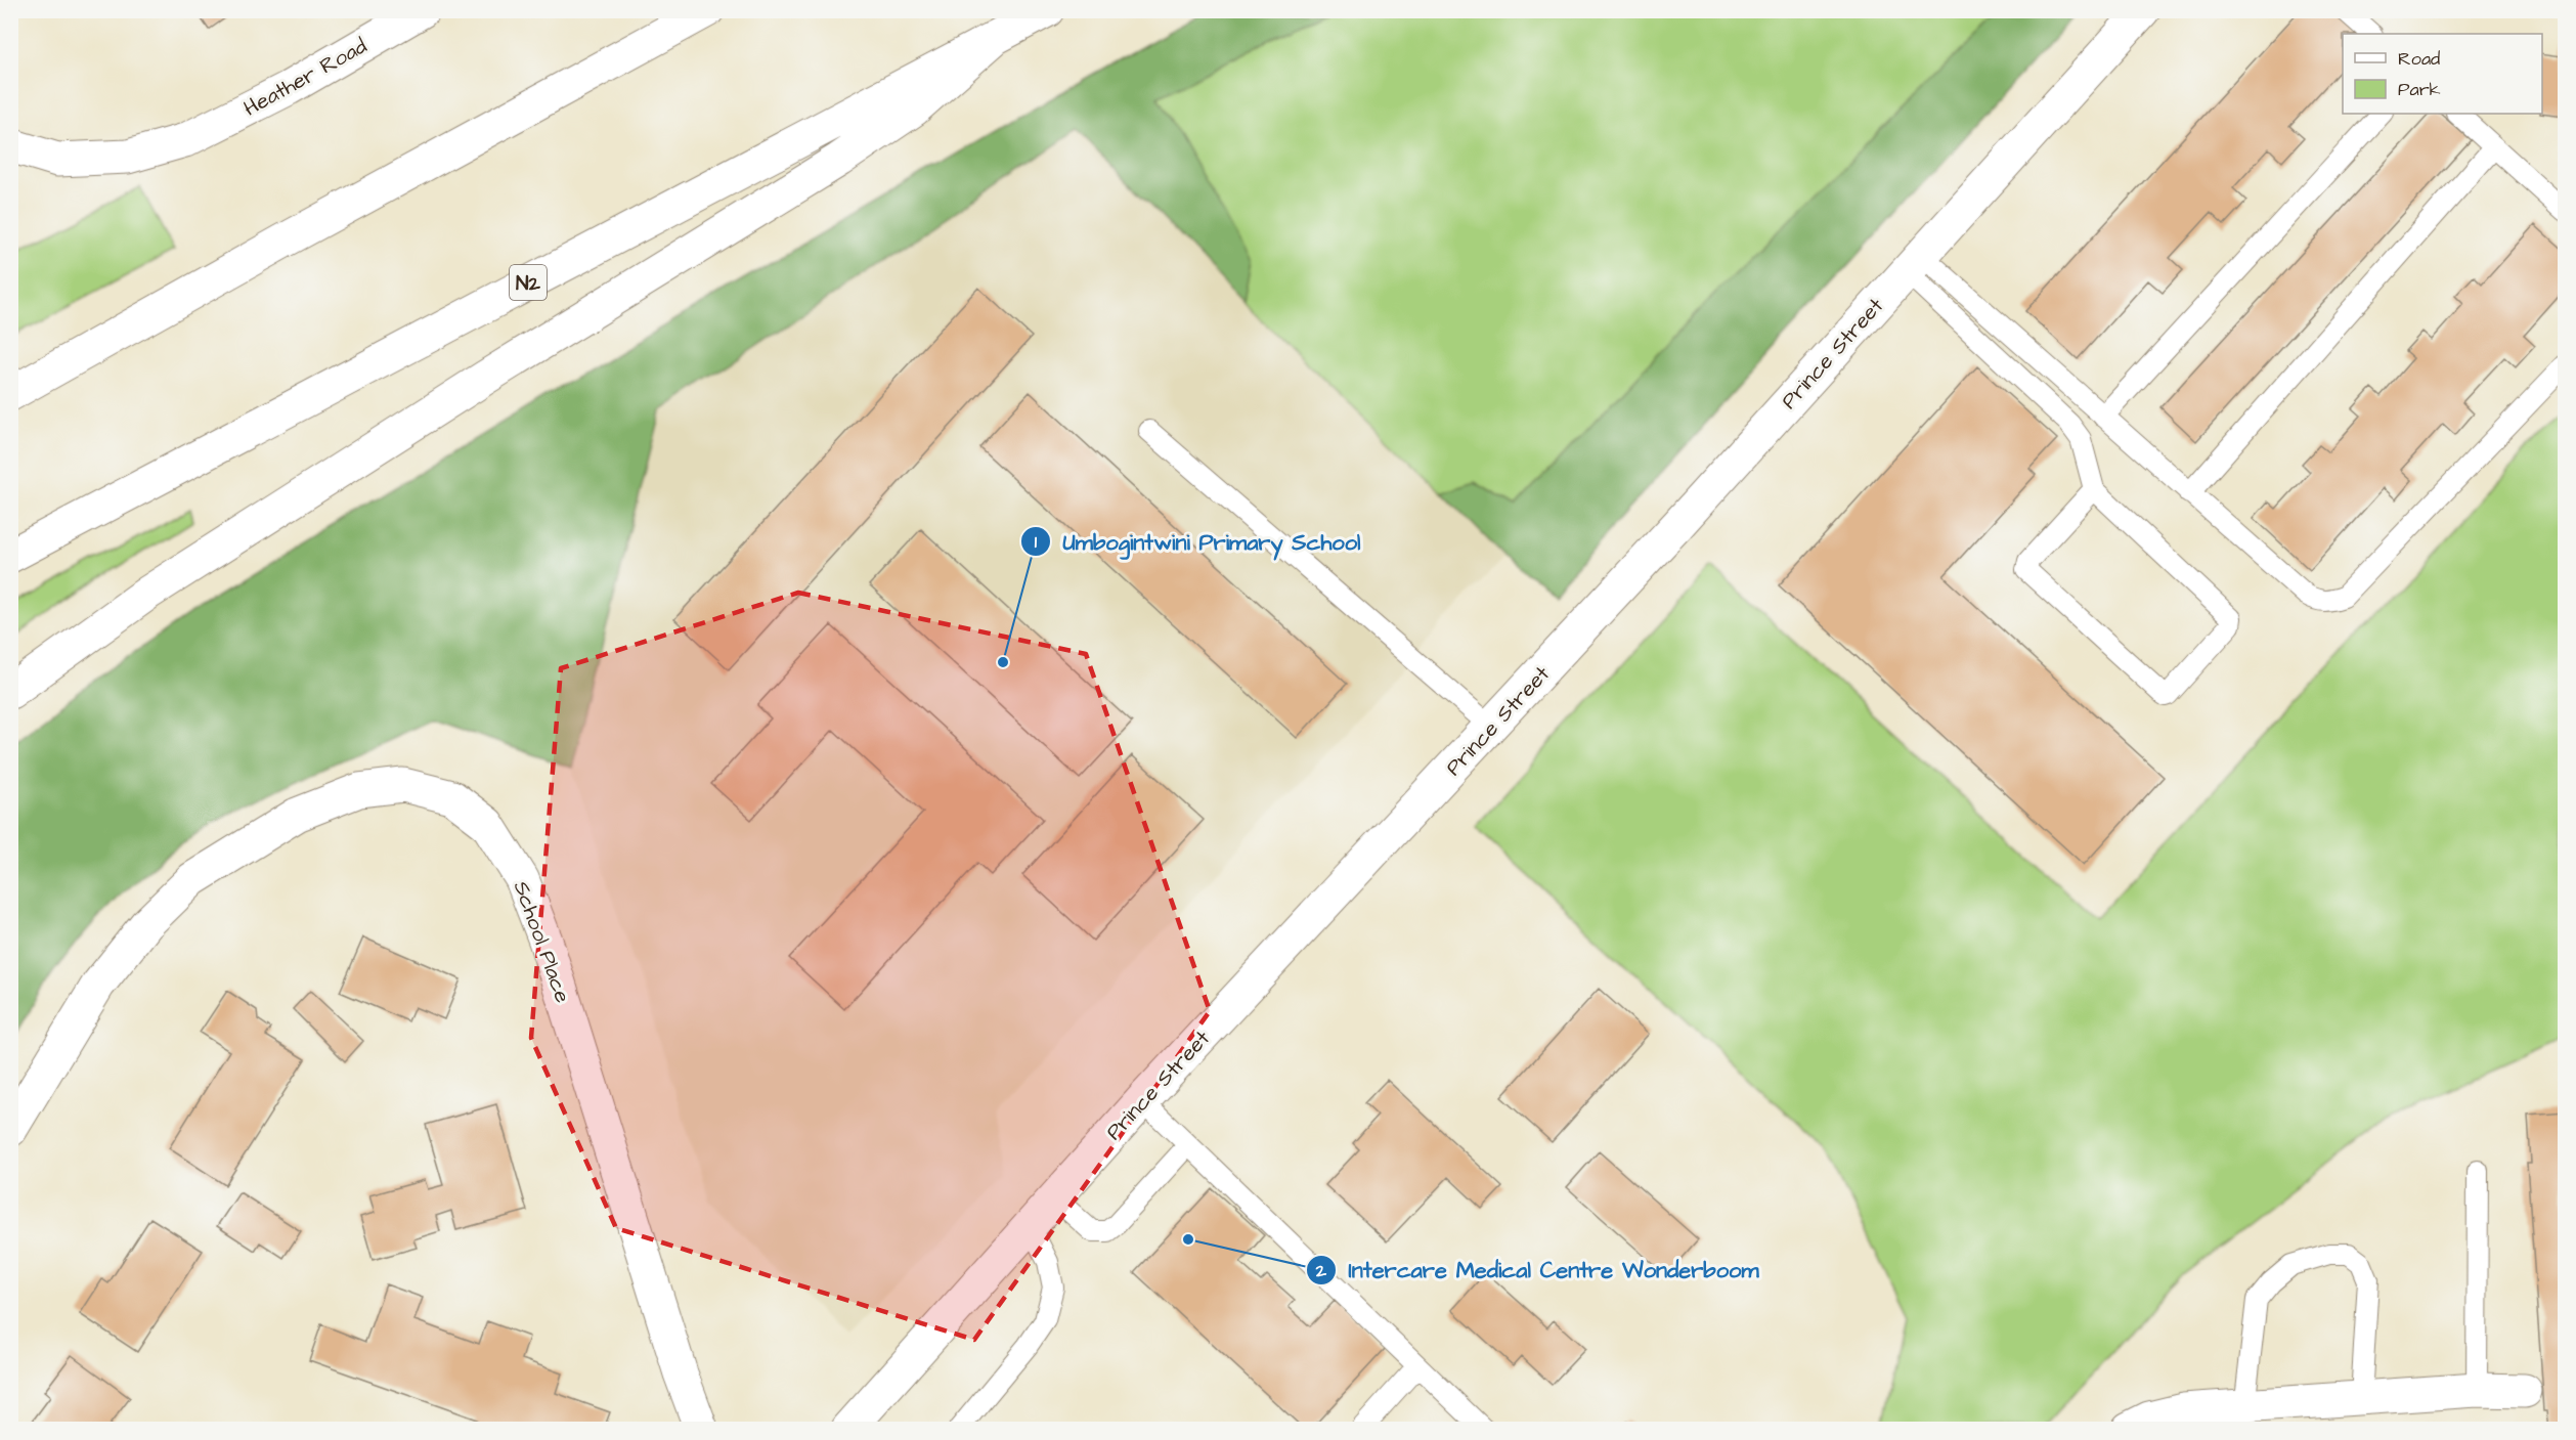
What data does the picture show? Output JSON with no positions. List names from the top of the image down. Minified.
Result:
{"streets":{"main road":["Heather Road","N2","Prince Street","School Place"]},"places":["Umbogintwini Primary School","Intercare Medical Centre Wonderboom"],"legend":["Road","Park"]}
